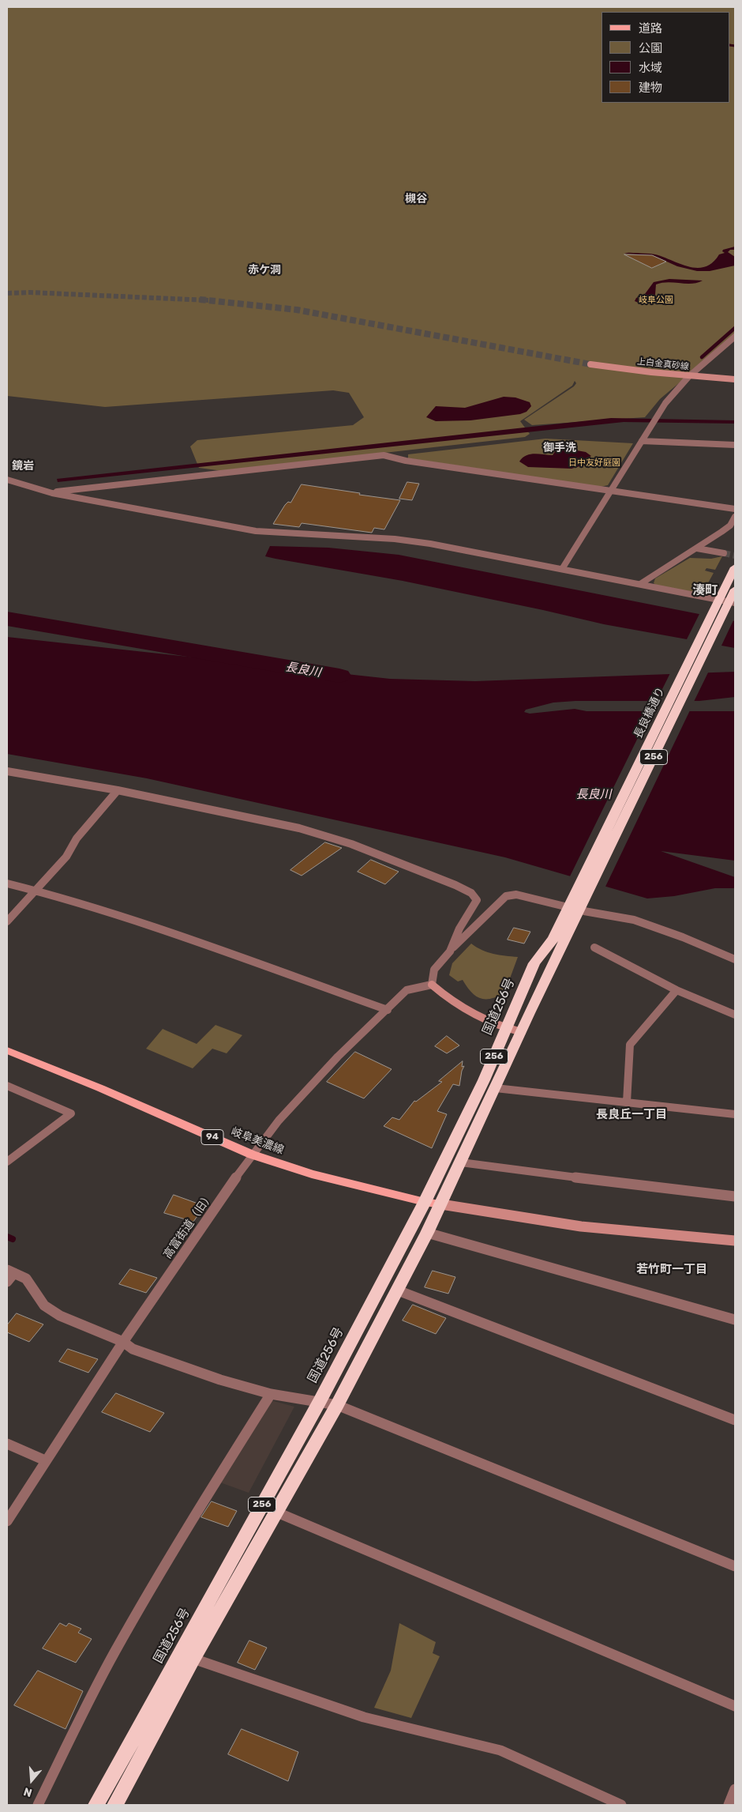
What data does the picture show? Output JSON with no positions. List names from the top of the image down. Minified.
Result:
{"streets":{"highway":["256","国道256号"],"main road":["94","岐阜美濃線"],"street":["上白金真砂線","高富街道（旧）"]},"crossings":[["256","国道256号"],["256","岐阜美濃線"],["国道256号","岐阜美濃線"],["岐阜美濃線","高富街道（旧）"]],"districts":["槻谷","赤ケ洞","御手洗","鏡岩","湊町","長良丘一丁目","若竹町一丁目"],"water":["長良川"],"parks":["岐阜公園","日中友好庭園"],"legend":["道路","公園","水域","建物"],"north":"bottom"}
